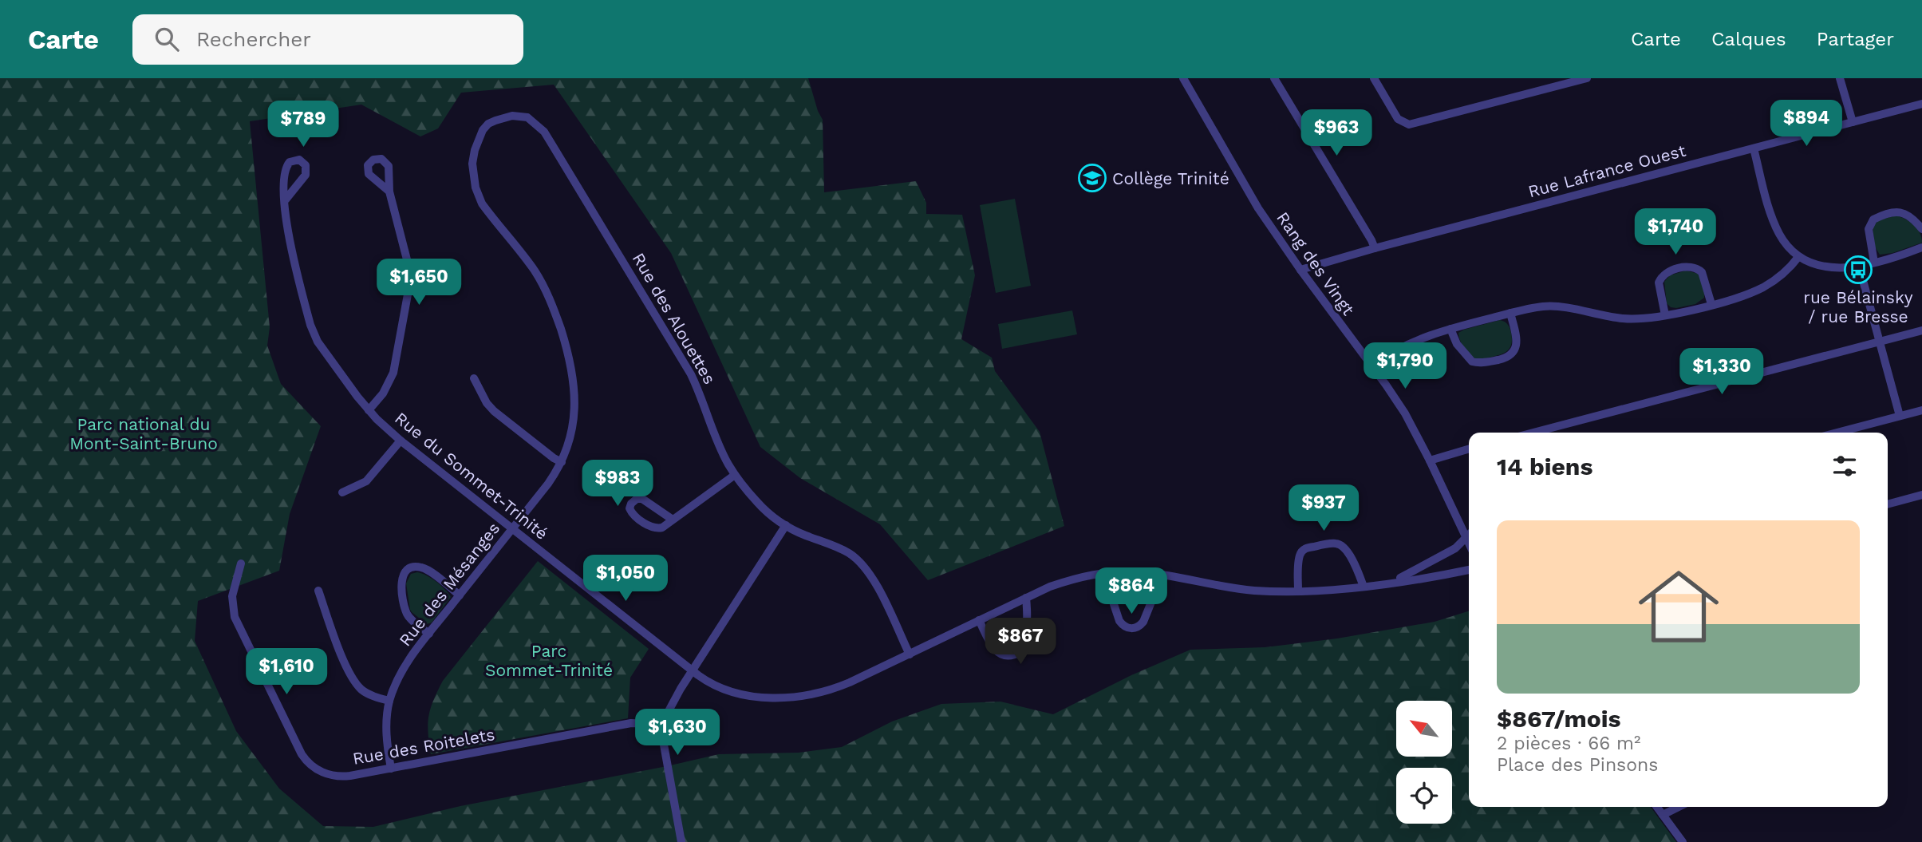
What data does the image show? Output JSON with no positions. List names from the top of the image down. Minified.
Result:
{"streets":{"street":["Rue Lafrance Ouest","Rang des Vingt","Rue des Alouettes","Rue du Sommet-Trinité","Rue des Mésanges","Rue des Roitelets"]},"crossings":[["Rue Lafrance Ouest","Rang des Vingt"],["Rue des Alouettes","Rue du Sommet-Trinité"],["Rue des Alouettes","Rue des Mésanges"],["Rue du Sommet-Trinité","Rue des Mésanges"],["Rue des Mésanges","Rue des Roitelets"]],"parks":["Parc national du Mont-Saint-Bruno","Parc Sommet-Trinité"],"places":{"school or university":["Collège Trinité"],"bus stop":["rue Bélainsky / rue Bresse"]},"north":"top left","page":{"header":"Carte","search":"Rechercher","nav":["Carte","Calques","Partager"],"price":["$894","$789","$963","$1,740","$1,650","$1,790","$1,330","$983","$937","$1,050","$864","$867","$1,610","$1,630"],"heading":"14 biens","list":[{"name":"$867/mois","note":"2 pièces · 66 m² · Place des Pinsons"}]}}
